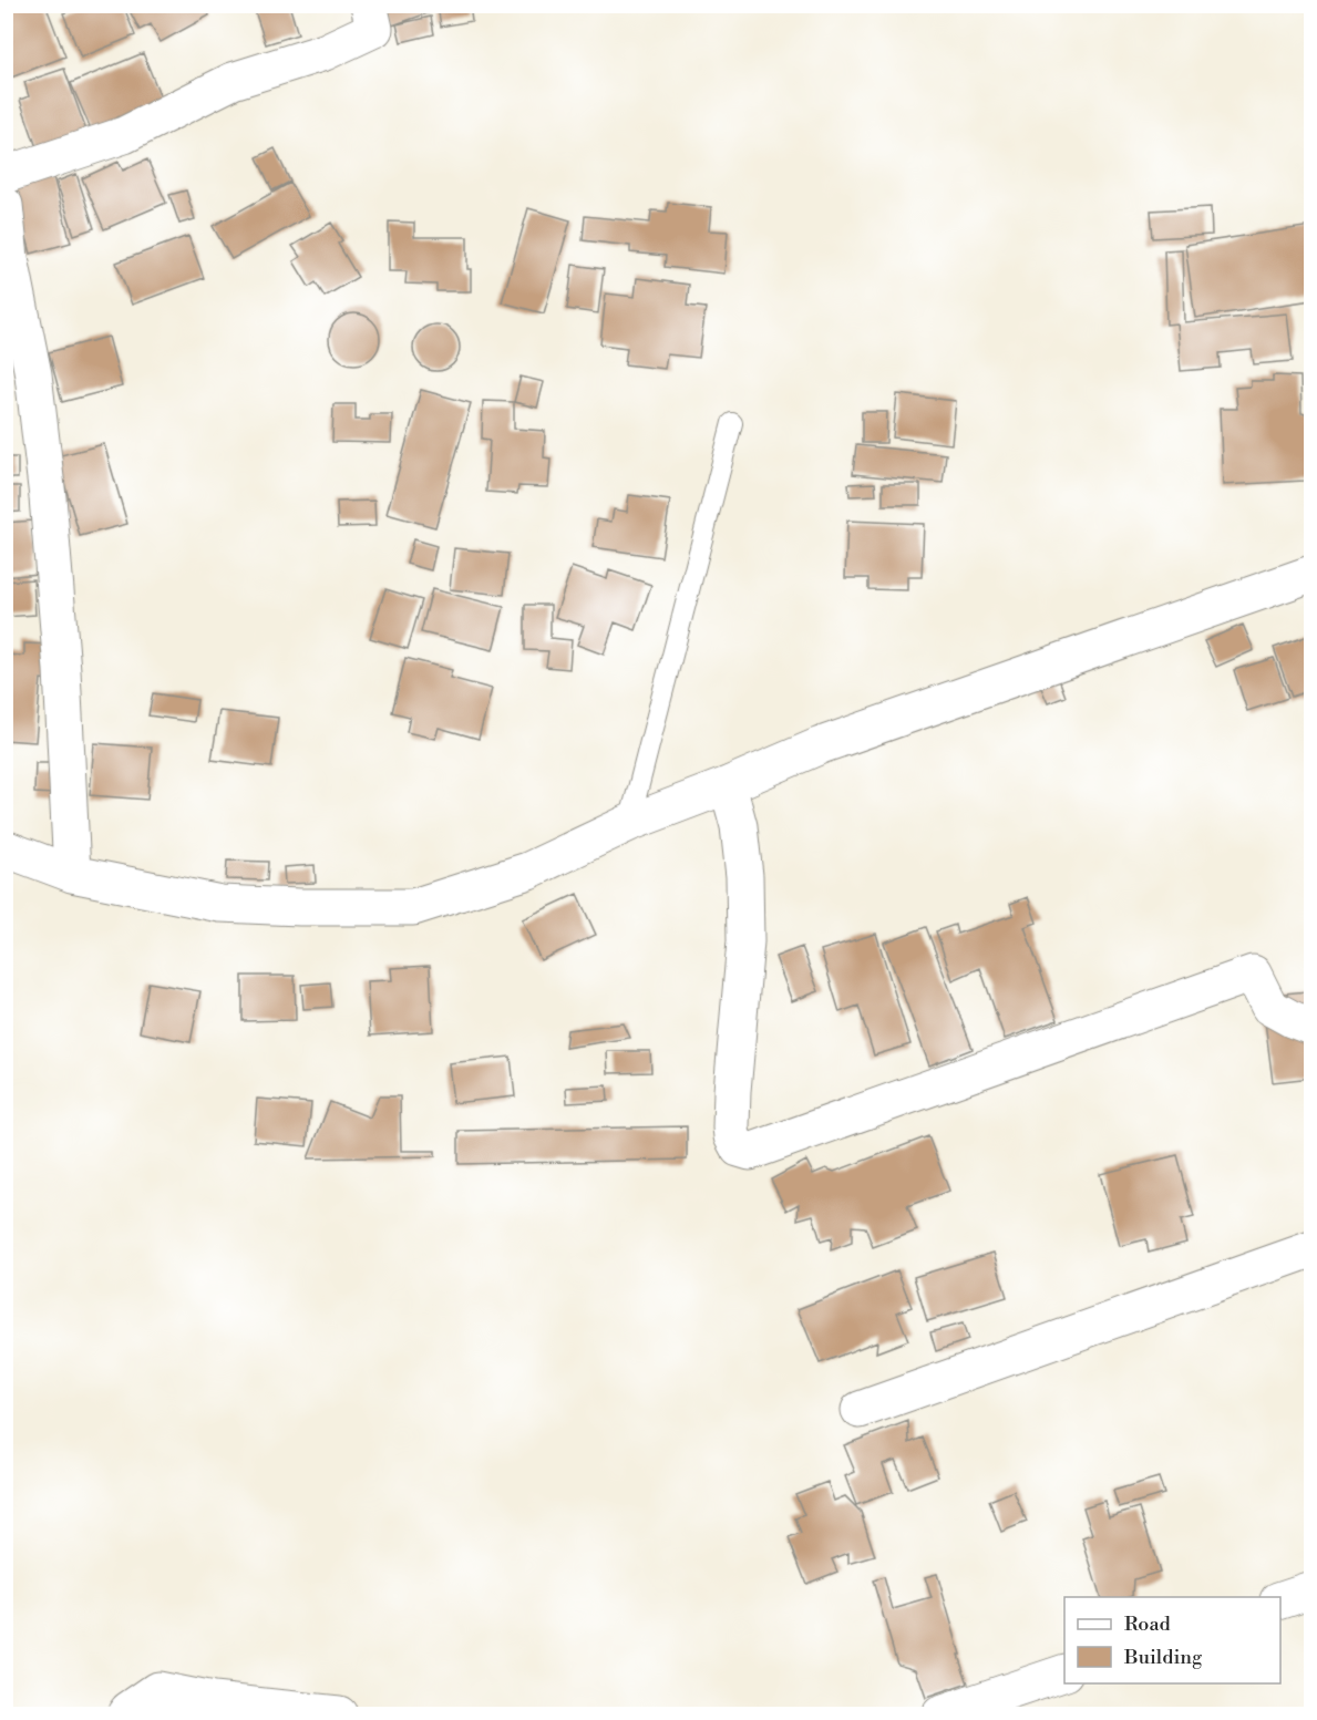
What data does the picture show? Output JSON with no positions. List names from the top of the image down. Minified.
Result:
{"legend":["Road","Building"]}
